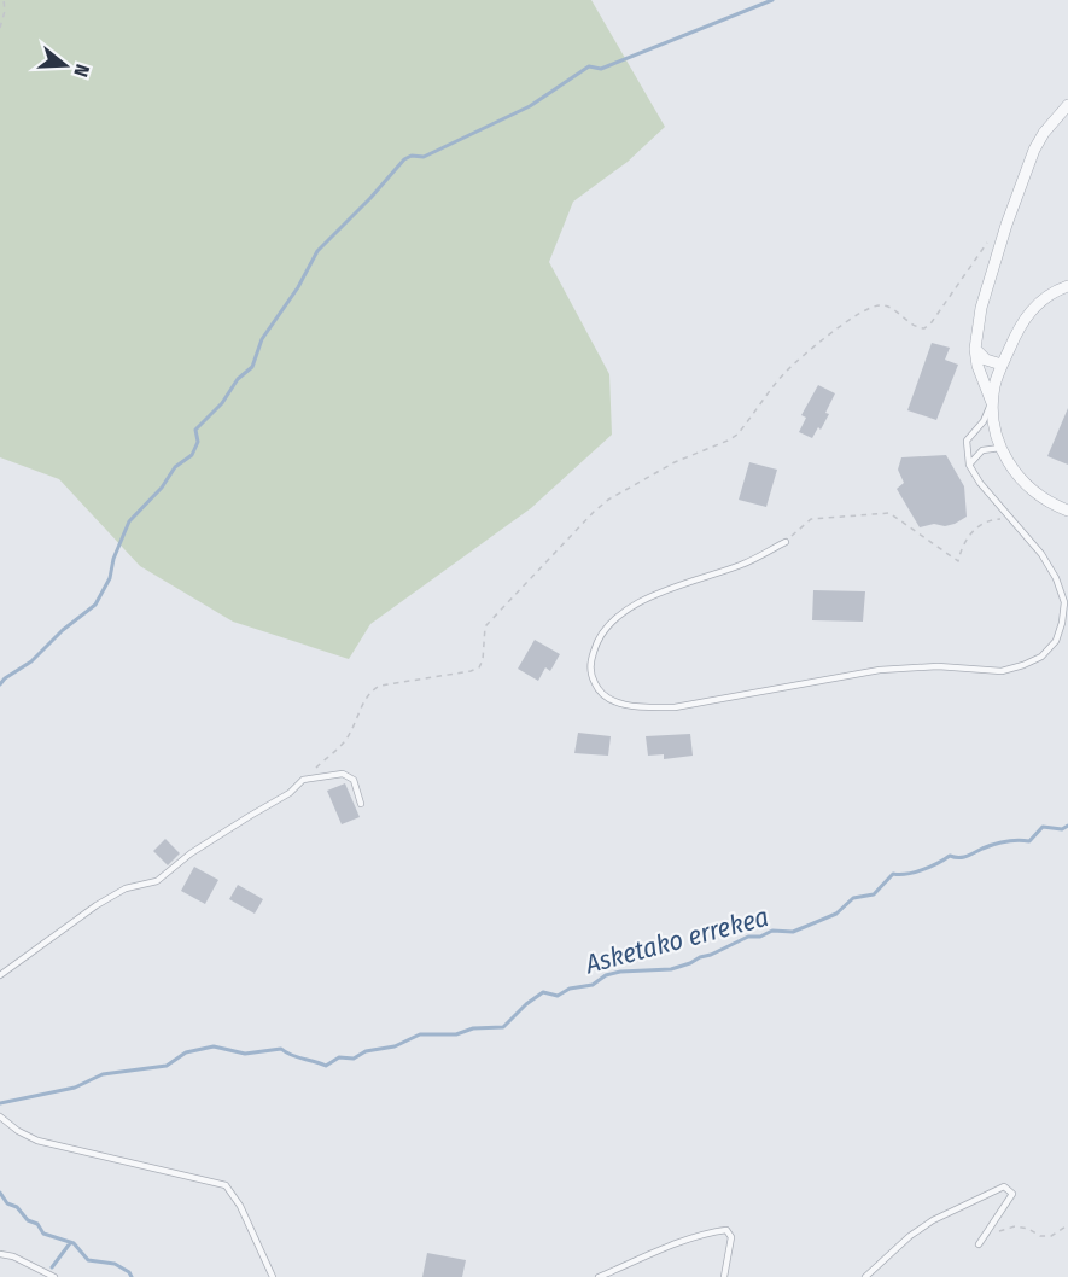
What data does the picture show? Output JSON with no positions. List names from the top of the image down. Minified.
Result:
{"water":["Asketako errekea"],"north":"right"}
